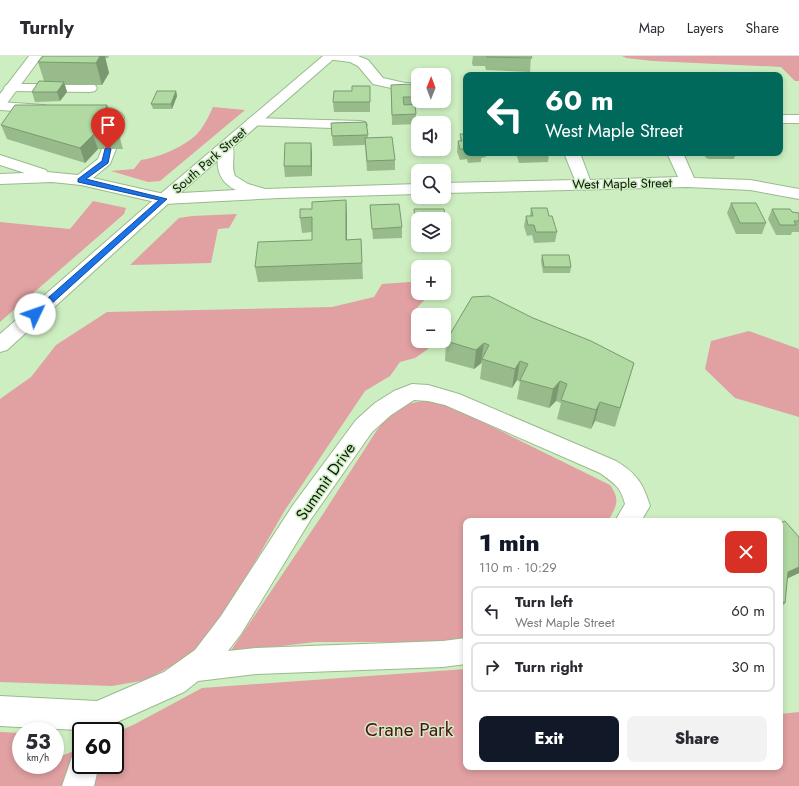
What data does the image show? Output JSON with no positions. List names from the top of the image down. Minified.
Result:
{"streets":{"street":["South Park Street","West Maple Street","Summit Drive"]},"parks":["Crane Park"],"north":"top","page":{"header":"Turnly","nav":["Map","Layers","Share"],"map_buttons":["+","−"],"turn":["60 m","West Maple Street"],"heading":["1 min","110 m · 10:29"],"list":[{"name":"Turn left","note":"West Maple Street","value":"60 m"},{"name":"Turn right","value":"30 m"}],"buttons":["Exit","Share"],"speed":"53 km/h","limit":"60"}}
